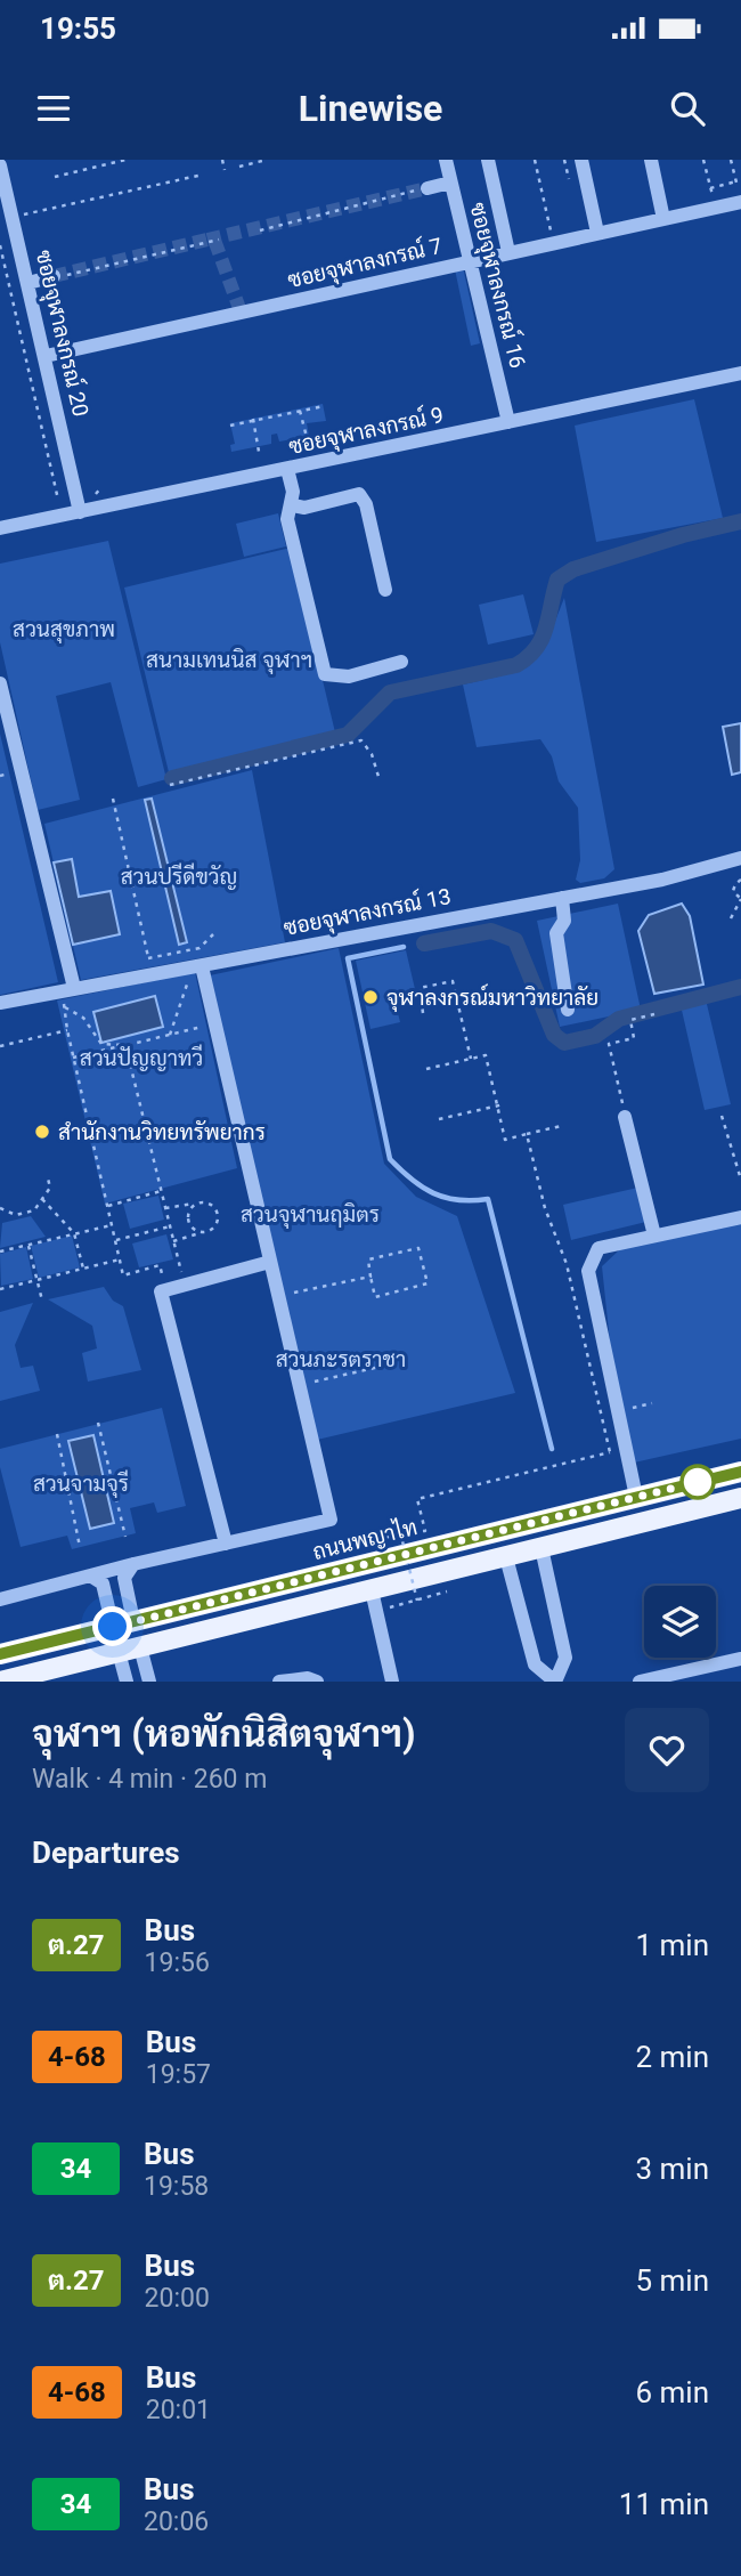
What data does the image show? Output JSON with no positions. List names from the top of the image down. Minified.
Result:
{"streets":{"main road":["ถนนพญาไท"],"street":["ซอยจุฬาลงกรณ์ 7","ซอยจุฬาลงกรณ์ 16","ซอยจุฬาลงกรณ์ 20","ซอยจุฬาลงกรณ์ 9","ซอยจุฬาลงกรณ์ 13"]},"crossings":[["ซอยจุฬาลงกรณ์ 7","ซอยจุฬาลงกรณ์ 16"],["ซอยจุฬาลงกรณ์ 7","ซอยจุฬาลงกรณ์ 20"],["ซอยจุฬาลงกรณ์ 16","ซอยจุฬาลงกรณ์ 9"],["ซอยจุฬาลงกรณ์ 20","ซอยจุฬาลงกรณ์ 9"]],"parks":["สวนสุขภาพ","สนามเทนนิส จุฬาฯ","สวนปรีดีขวัญ","สวนปัญญาทวี","สวนจุฬานฤมิตร","สวนภะรตราชา","สวนจามจุรี"],"places":["จุฬาลงกรณ์มหาวิทยาลัย","สำนักงานวิทยทรัพยากร"],"lines":["bus line ต.27"],"page":{"status":"19:55","header":"Linewise","heading":[["จุฬาฯ (หอพักนิสิตจุฬาฯ)","Walk · 4 min · 260 m"],"Departures"],"list":[{"mark":"ต.27","name":"Bus","note":"19:56","value":"1 min"},{"mark":"4-68","name":"Bus","note":"19:57","value":"2 min"},{"mark":"34","name":"Bus","note":"19:58","value":"3 min"},{"mark":"ต.27","name":"Bus","note":"20:00","value":"5 min"},{"mark":"4-68","name":"Bus","note":"20:01","value":"6 min"},{"mark":"34","name":"Bus","note":"20:06","value":"11 min"}]}}
